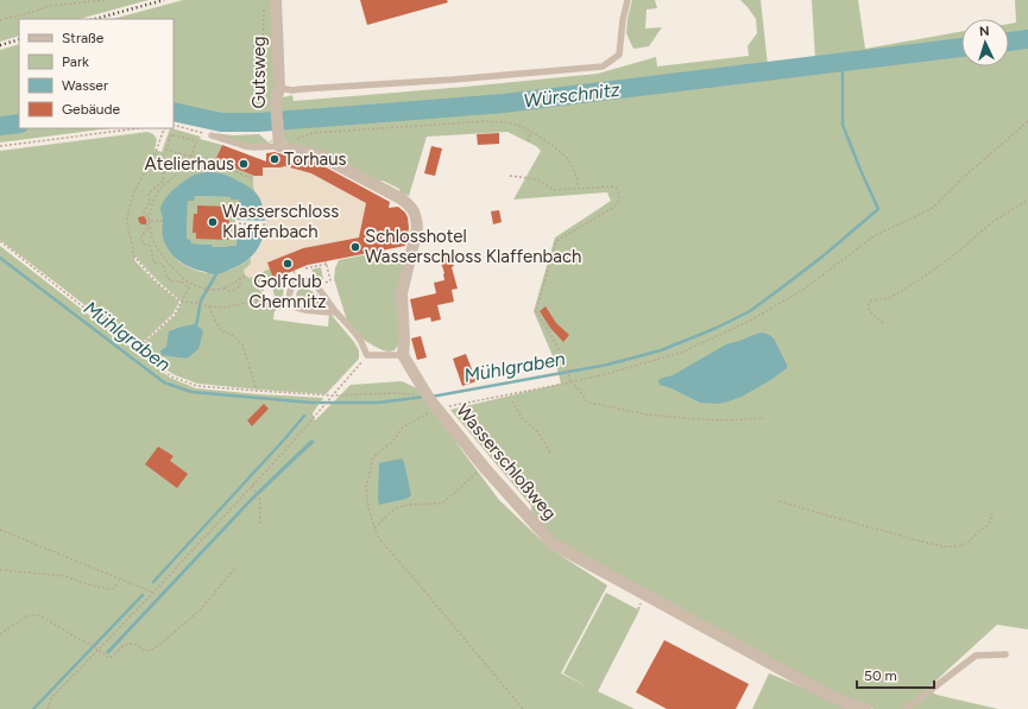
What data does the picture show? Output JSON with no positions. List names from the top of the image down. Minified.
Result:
{"streets":{"street":["Gutsweg","Wasserschloßweg"]},"water":["Würschnitz","Mühlgraben"],"places":["Torhaus","Atelierhaus","Wasserschloss Klaffenbach","Schlosshotel Wasserschloss Klaffenbach","Golfclub Chemnitz"],"legend":["Straße","Park","Wasser","Gebäude"],"scale_bar":"50 m","north":"top"}
